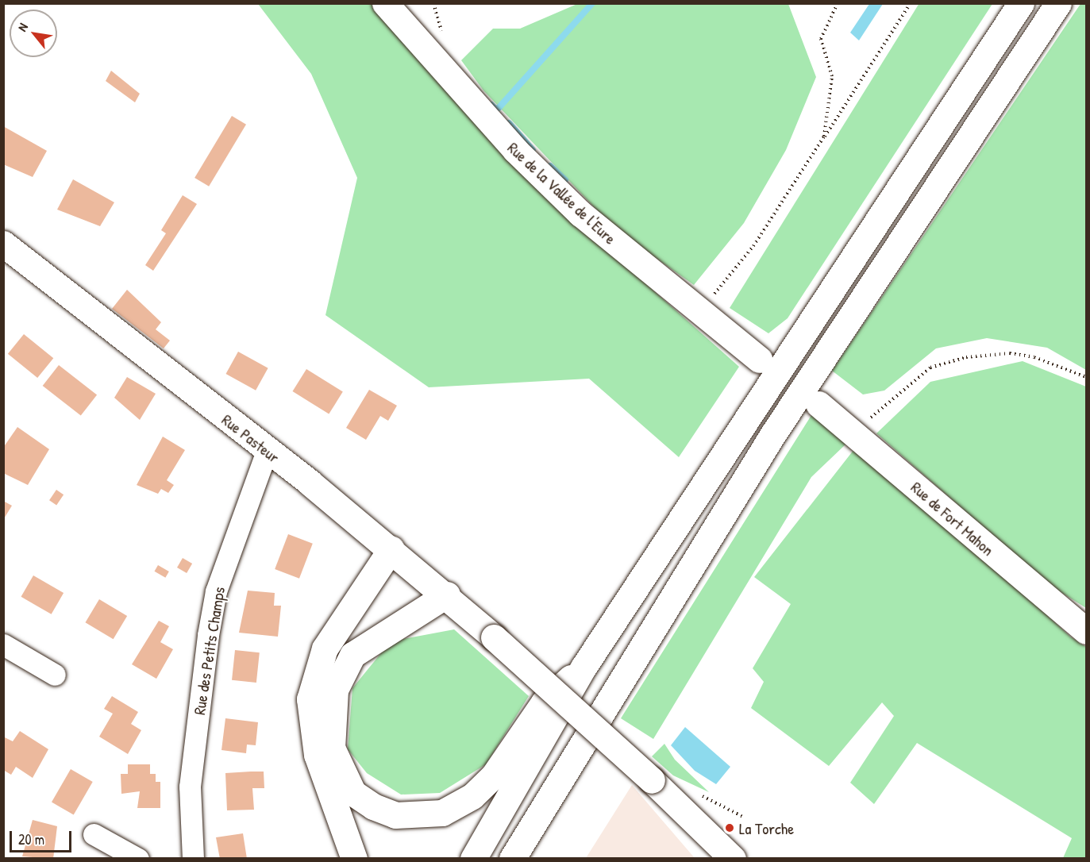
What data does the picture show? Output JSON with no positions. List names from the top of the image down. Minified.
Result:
{"streets":{"main road":["Rue de la Vallée de l'Eure","Rue Pasteur","Rue de Fort Mahon"],"street":["Rue des Petits Champs"]},"crossings":[["Rue Pasteur","Rue des Petits Champs"]],"places":["La Torche"],"scale_bar":"20 m","north":"top left"}
